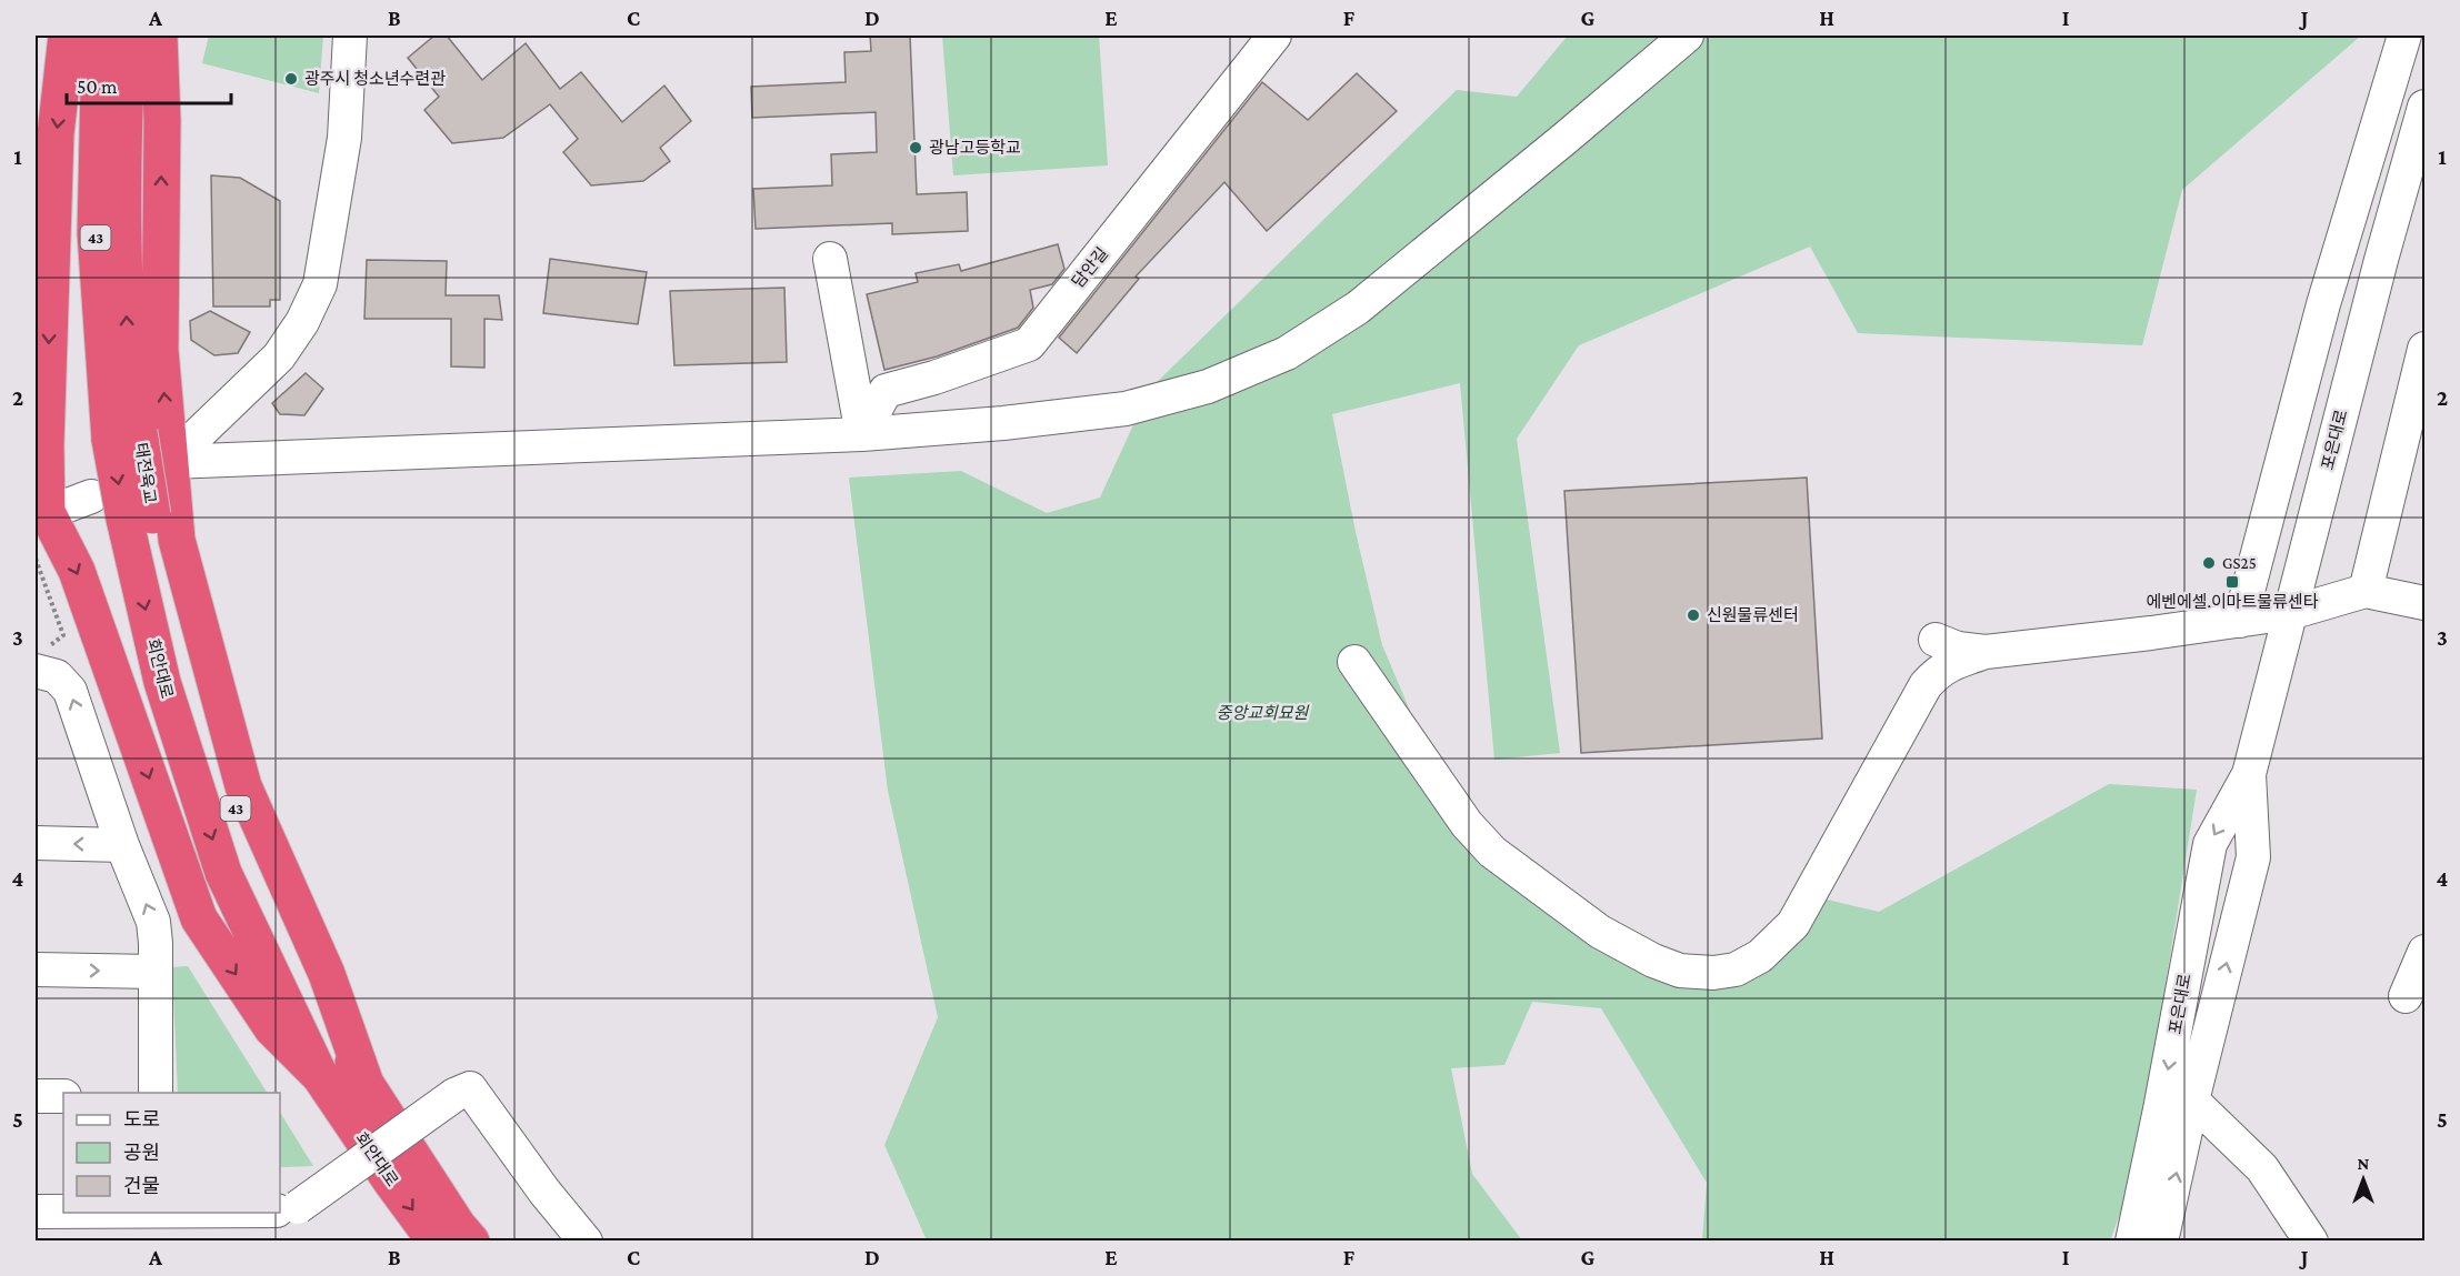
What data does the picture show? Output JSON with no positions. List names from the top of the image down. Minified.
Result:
{"streets":{"highway":["43","태전육교","회안대로"],"street":["담안길","포은대로"]},"crossings":[["43","태전육교"],["태전육교","회안대로"]],"parks":["중앙교회묘원"],"places":{"other":["광주시 청소년수련관","광남고등학교","GS25","신원물류센터"],"transit":["에벤에셀.이마트물류센타"]},"legend":["도로","공원","건물"],"scale_bar":"50 m","north":"top","grid":{"columns":["A","B","C","D","E","F","G","H","I","J"],"rows":["1","2","3","4","5"]}}
